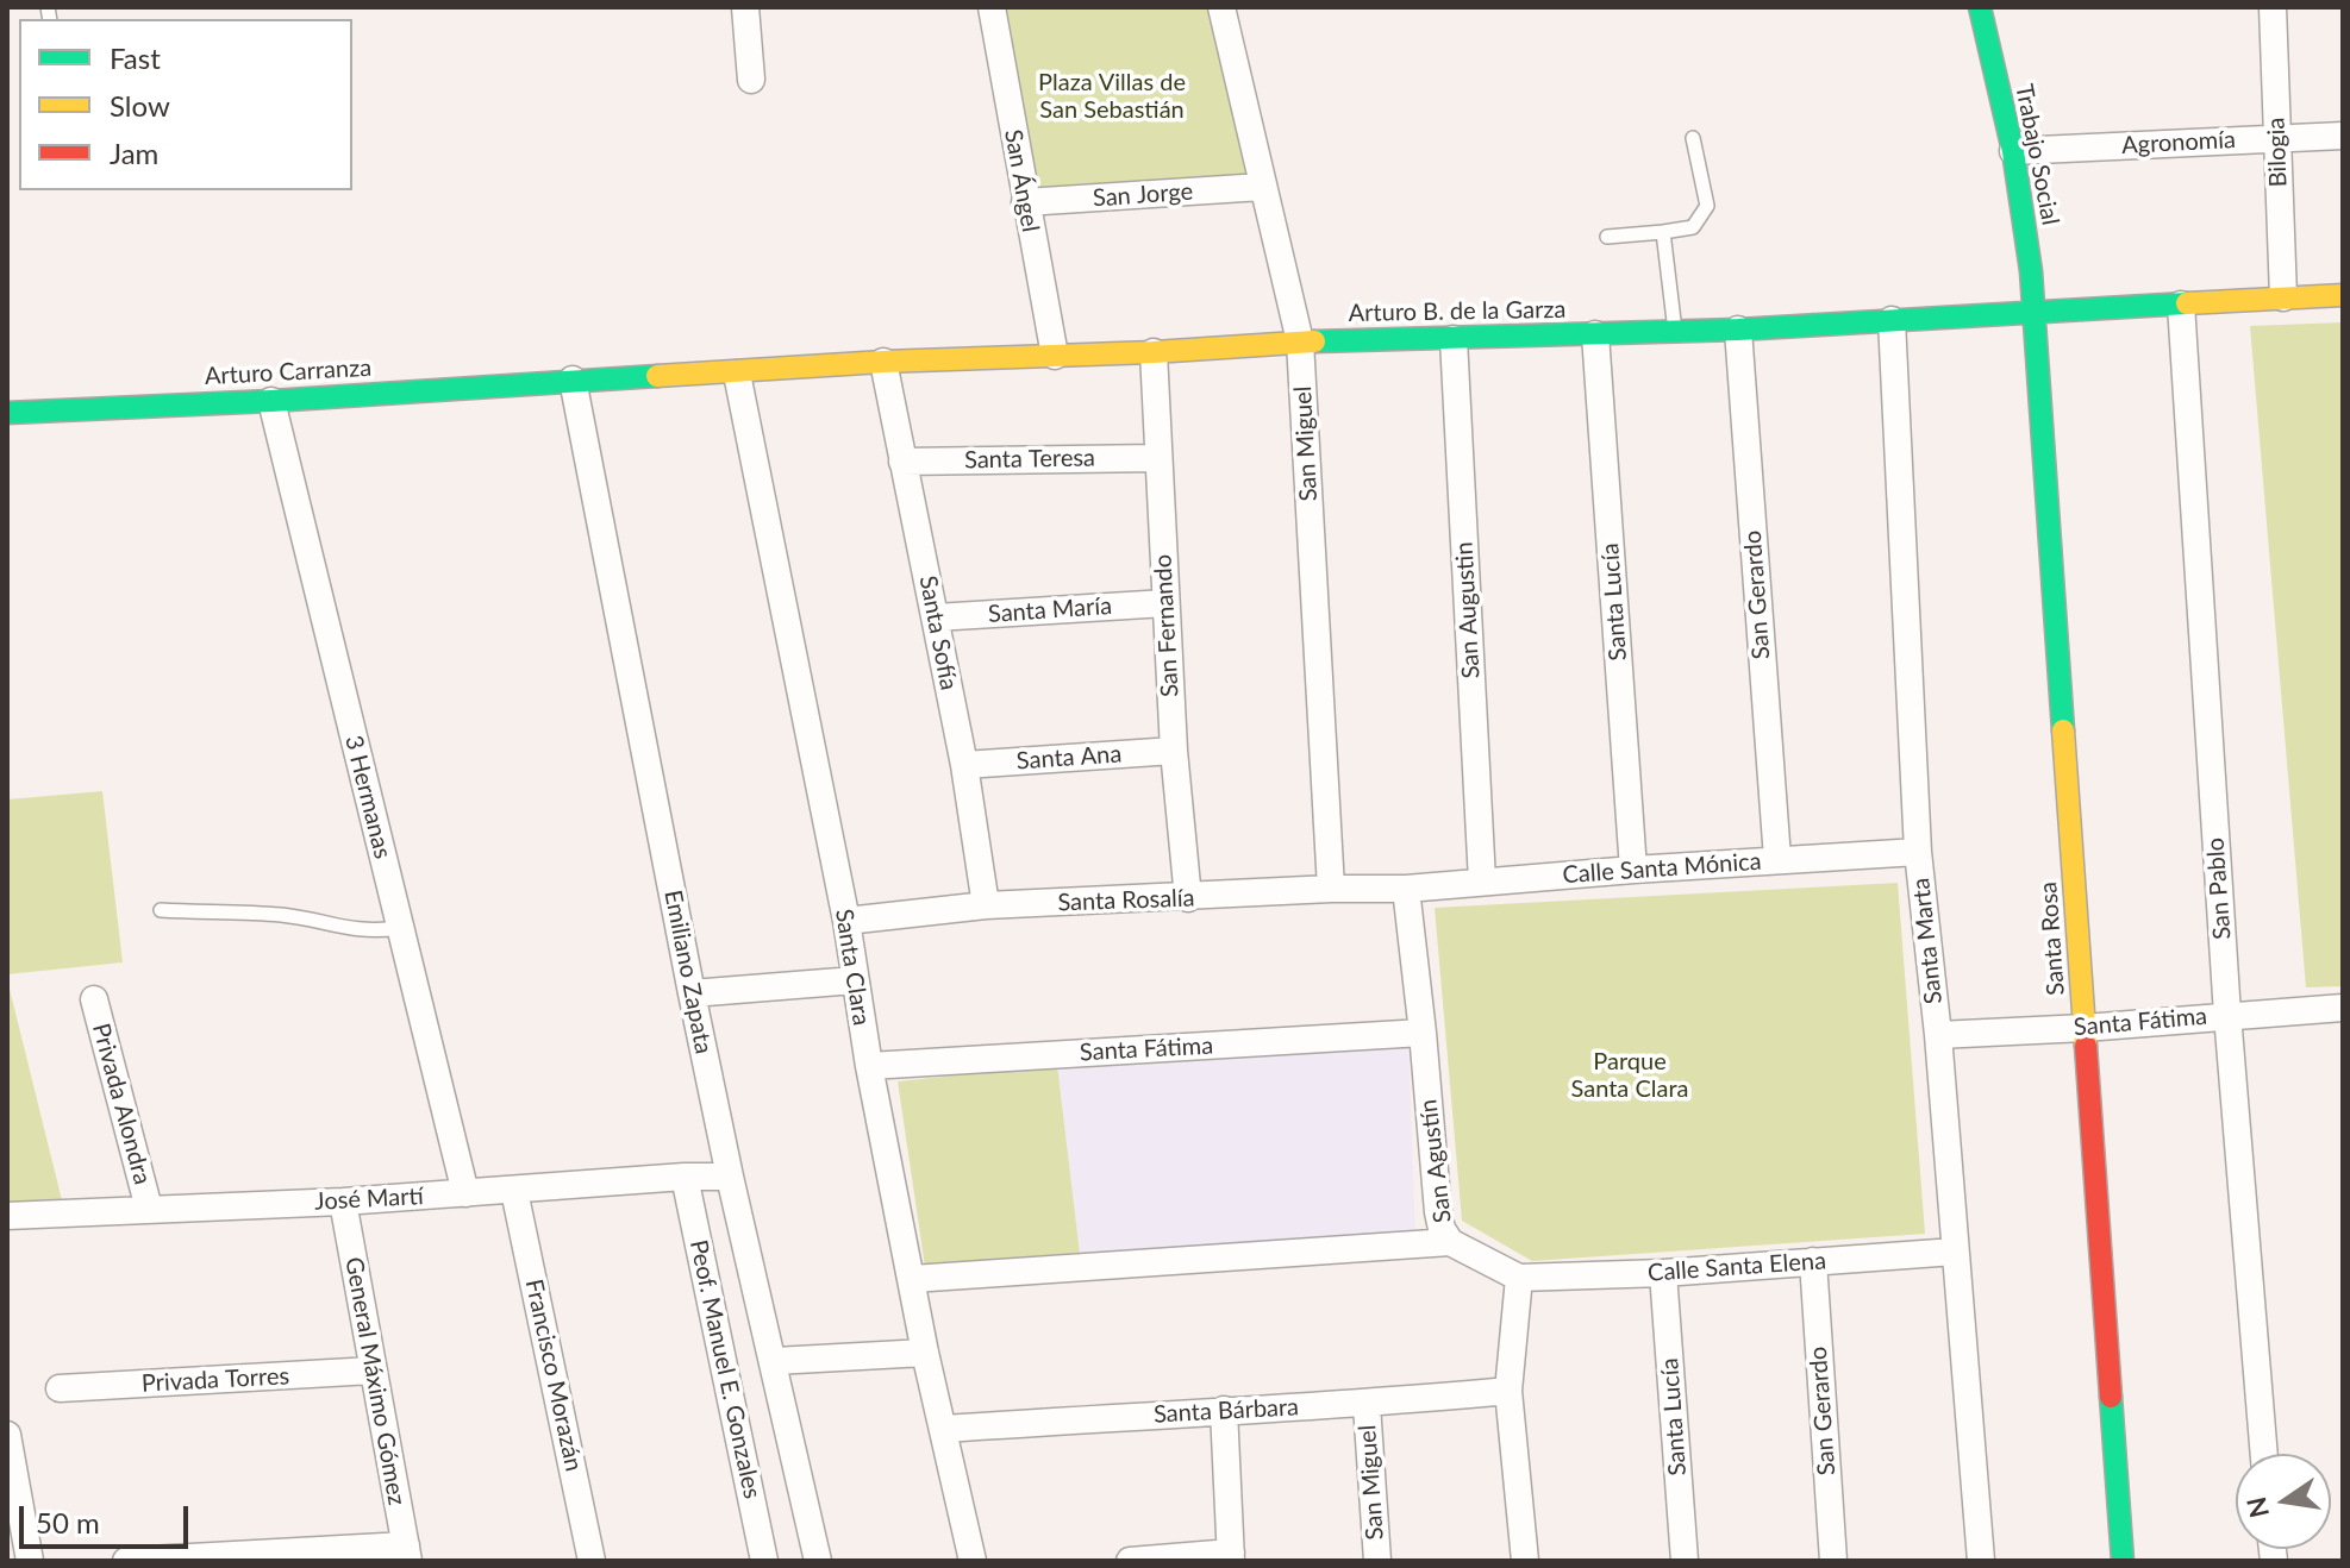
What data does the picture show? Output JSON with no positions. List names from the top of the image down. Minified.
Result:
{"streets":{"street":["Agronomía","Bilogia","Trabajo Social","San Ángel","San Jorge","Arturo B. de la Garza","Arturo Carranza","San Miguel","Santa Teresa","San Gerardo","Santa Lucía","Santa María","San Augustin","San Fernando","Santa Sofía","Santa Ana","3 Hermanas","Calle Santa Mónica","San Pablo","Santa Rosalía","Santa Rosa","Santa Marta","Santa Clara","Emiliano Zapata","Santa Fátima","Privada Alondra","San Agustín","José Martí","Calle Santa Elena","Peof. Manuel E. Gonzales","Francisco Morazán","Privada Torres","General Máximo Gómez","Santa Bárbara"]},"crossings":[["Agronomía","Bilogia"],["Agronomía","Trabajo Social"],["Bilogia","Arturo B. de la Garza"],["Trabajo Social","Arturo B. de la Garza"],["Trabajo Social","Santa Rosa"],["San Ángel","San Jorge"],["San Ángel","Arturo B. de la Garza"],["San Jorge","San Miguel"],["Arturo B. de la Garza","Arturo Carranza"],["Arturo B. de la Garza","San Miguel"],["Arturo B. de la Garza","San Gerardo"],["Arturo B. de la Garza","Santa Lucía"],["Arturo B. de la Garza","San Augustin"],["Arturo B. de la Garza","San Fernando"],["Arturo B. de la Garza","Santa Sofía"],["Arturo B. de la Garza","San Pablo"],["Arturo B. de la Garza","Santa Rosa"],["Arturo B. de la Garza","Santa Marta"],["Arturo B. de la Garza","Santa Clara"],["Arturo B. de la Garza","Emiliano Zapata"],["Arturo Carranza","3 Hermanas"],["Arturo Carranza","Emiliano Zapata"],["San Miguel","Santa Rosalía"],["San Miguel","Santa Bárbara"],["Santa Teresa","San Fernando"],["Santa Teresa","Santa Sofía"],["San Gerardo","Calle Santa Mónica"],["San Gerardo","Calle Santa Elena"],["Santa Lucía","Calle Santa Mónica"],["Santa Lucía","Calle Santa Elena"],["Santa María","San Fernando"],["Santa María","Santa Sofía"],["San Augustin","Calle Santa Mónica"],["San Fernando","Santa Ana"],["San Fernando","Santa Rosalía"],["Santa Sofía","Santa Ana"],["Santa Sofía","Santa Rosalía"],["3 Hermanas","José Martí"],["Calle Santa Mónica","Santa Rosalía"],["Calle Santa Mónica","Santa Marta"],["Calle Santa Mónica","San Agustín"],["San Pablo","Santa Fátima"],["Santa Rosalía","Santa Clara"],["Santa Rosalía","San Agustín"],["Santa Rosa","Santa Fátima"],["Santa Marta","Santa Fátima"],["Santa Marta","Calle Santa Elena"],["Santa Clara","Santa Fátima"],["Santa Clara","Santa Bárbara"],["Emiliano Zapata","José Martí"],["Santa Fátima","San Agustín"],["Privada Alondra","José Martí"],["San Agustín","Calle Santa Elena"],["José Martí","Peof. Manuel E. Gonzales"],["José Martí","Francisco Morazán"],["José Martí","General Máximo Gómez"],["Privada Torres","General Máximo Gómez"]],"parks":["Plaza Villas de San Sebastián","Parque Santa Clara"],"legend":["Fast","Slow","Jam"],"scale_bar":"50 m","north":"left"}
